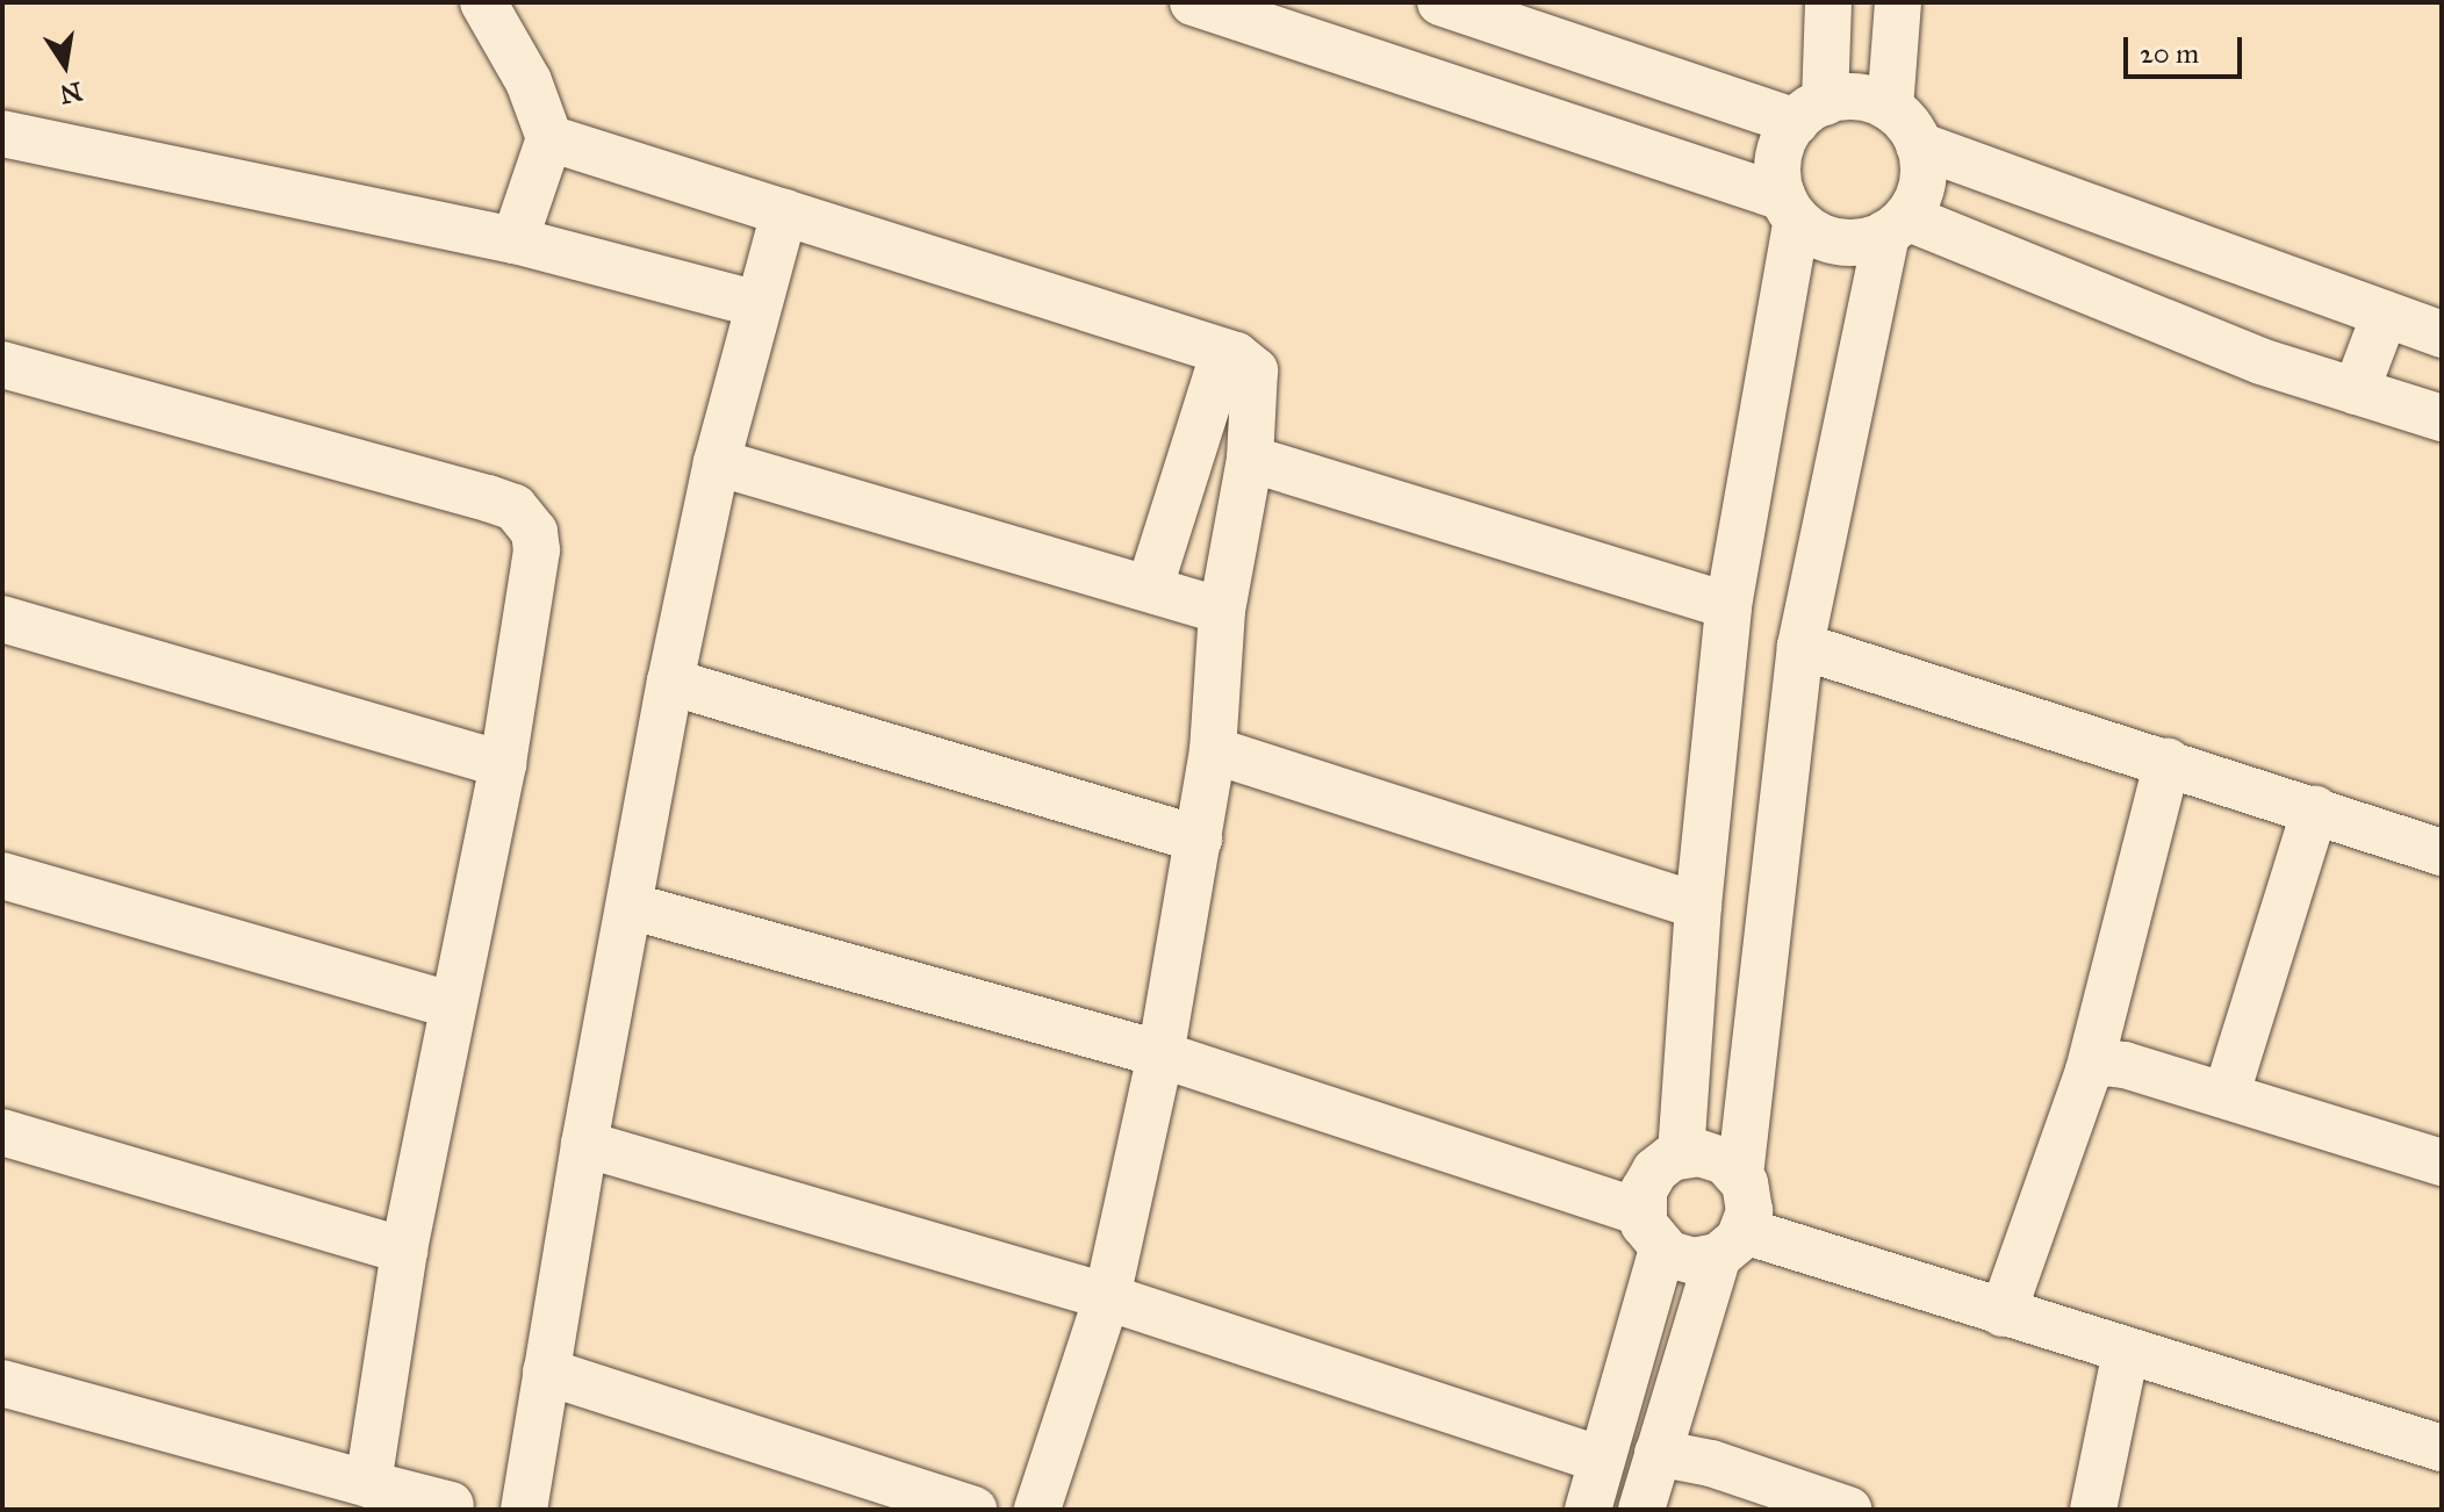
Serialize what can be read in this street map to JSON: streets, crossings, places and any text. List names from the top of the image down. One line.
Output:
{"scale_bar":"20 m","north":"bottom"}
